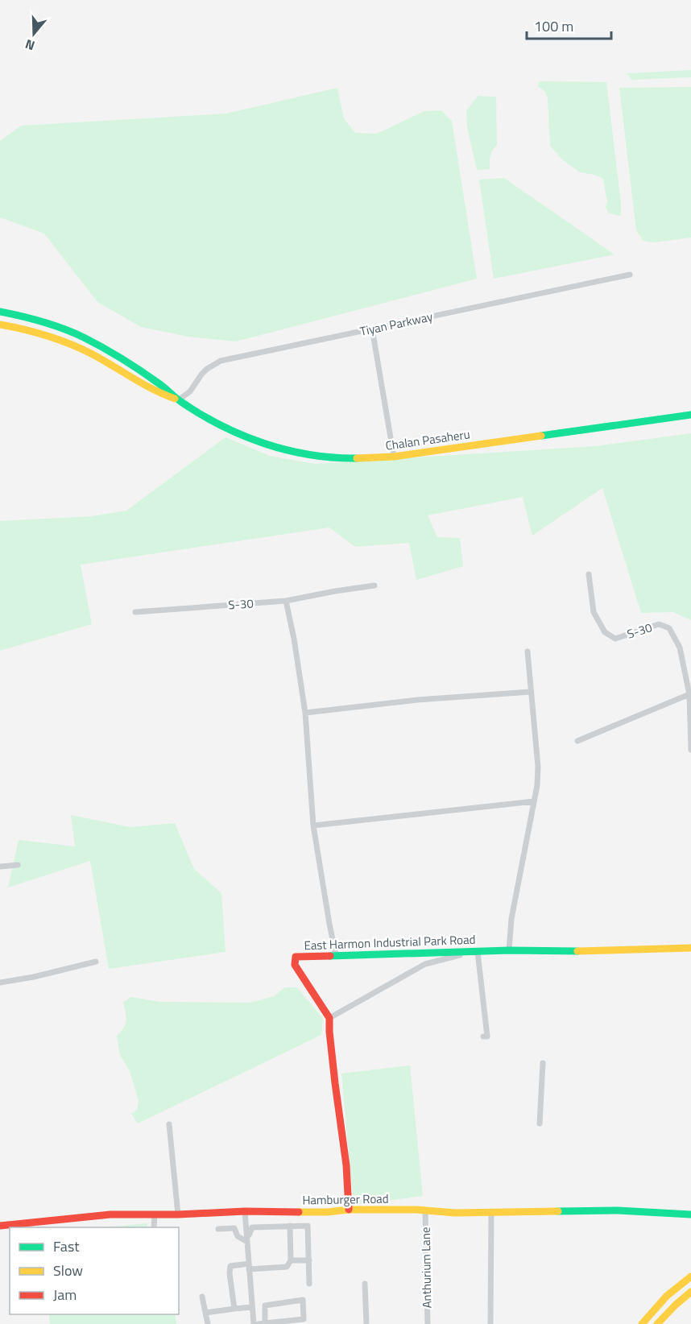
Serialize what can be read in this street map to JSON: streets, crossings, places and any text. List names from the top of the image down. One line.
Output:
{"streets":{"street":["Tiyan Parkway","Chalan Pasaheru","S-30","East Harmon Industrial Park Road","Hamburger Road","Anthurium Lane"]},"crossings":[["Tiyan Parkway","Chalan Pasaheru"],["East Harmon Industrial Park Road","Hamburger Road"],["Hamburger Road","Anthurium Lane"]],"legend":["Fast","Slow","Jam"],"scale_bar":"100 m","north":"bottom"}
